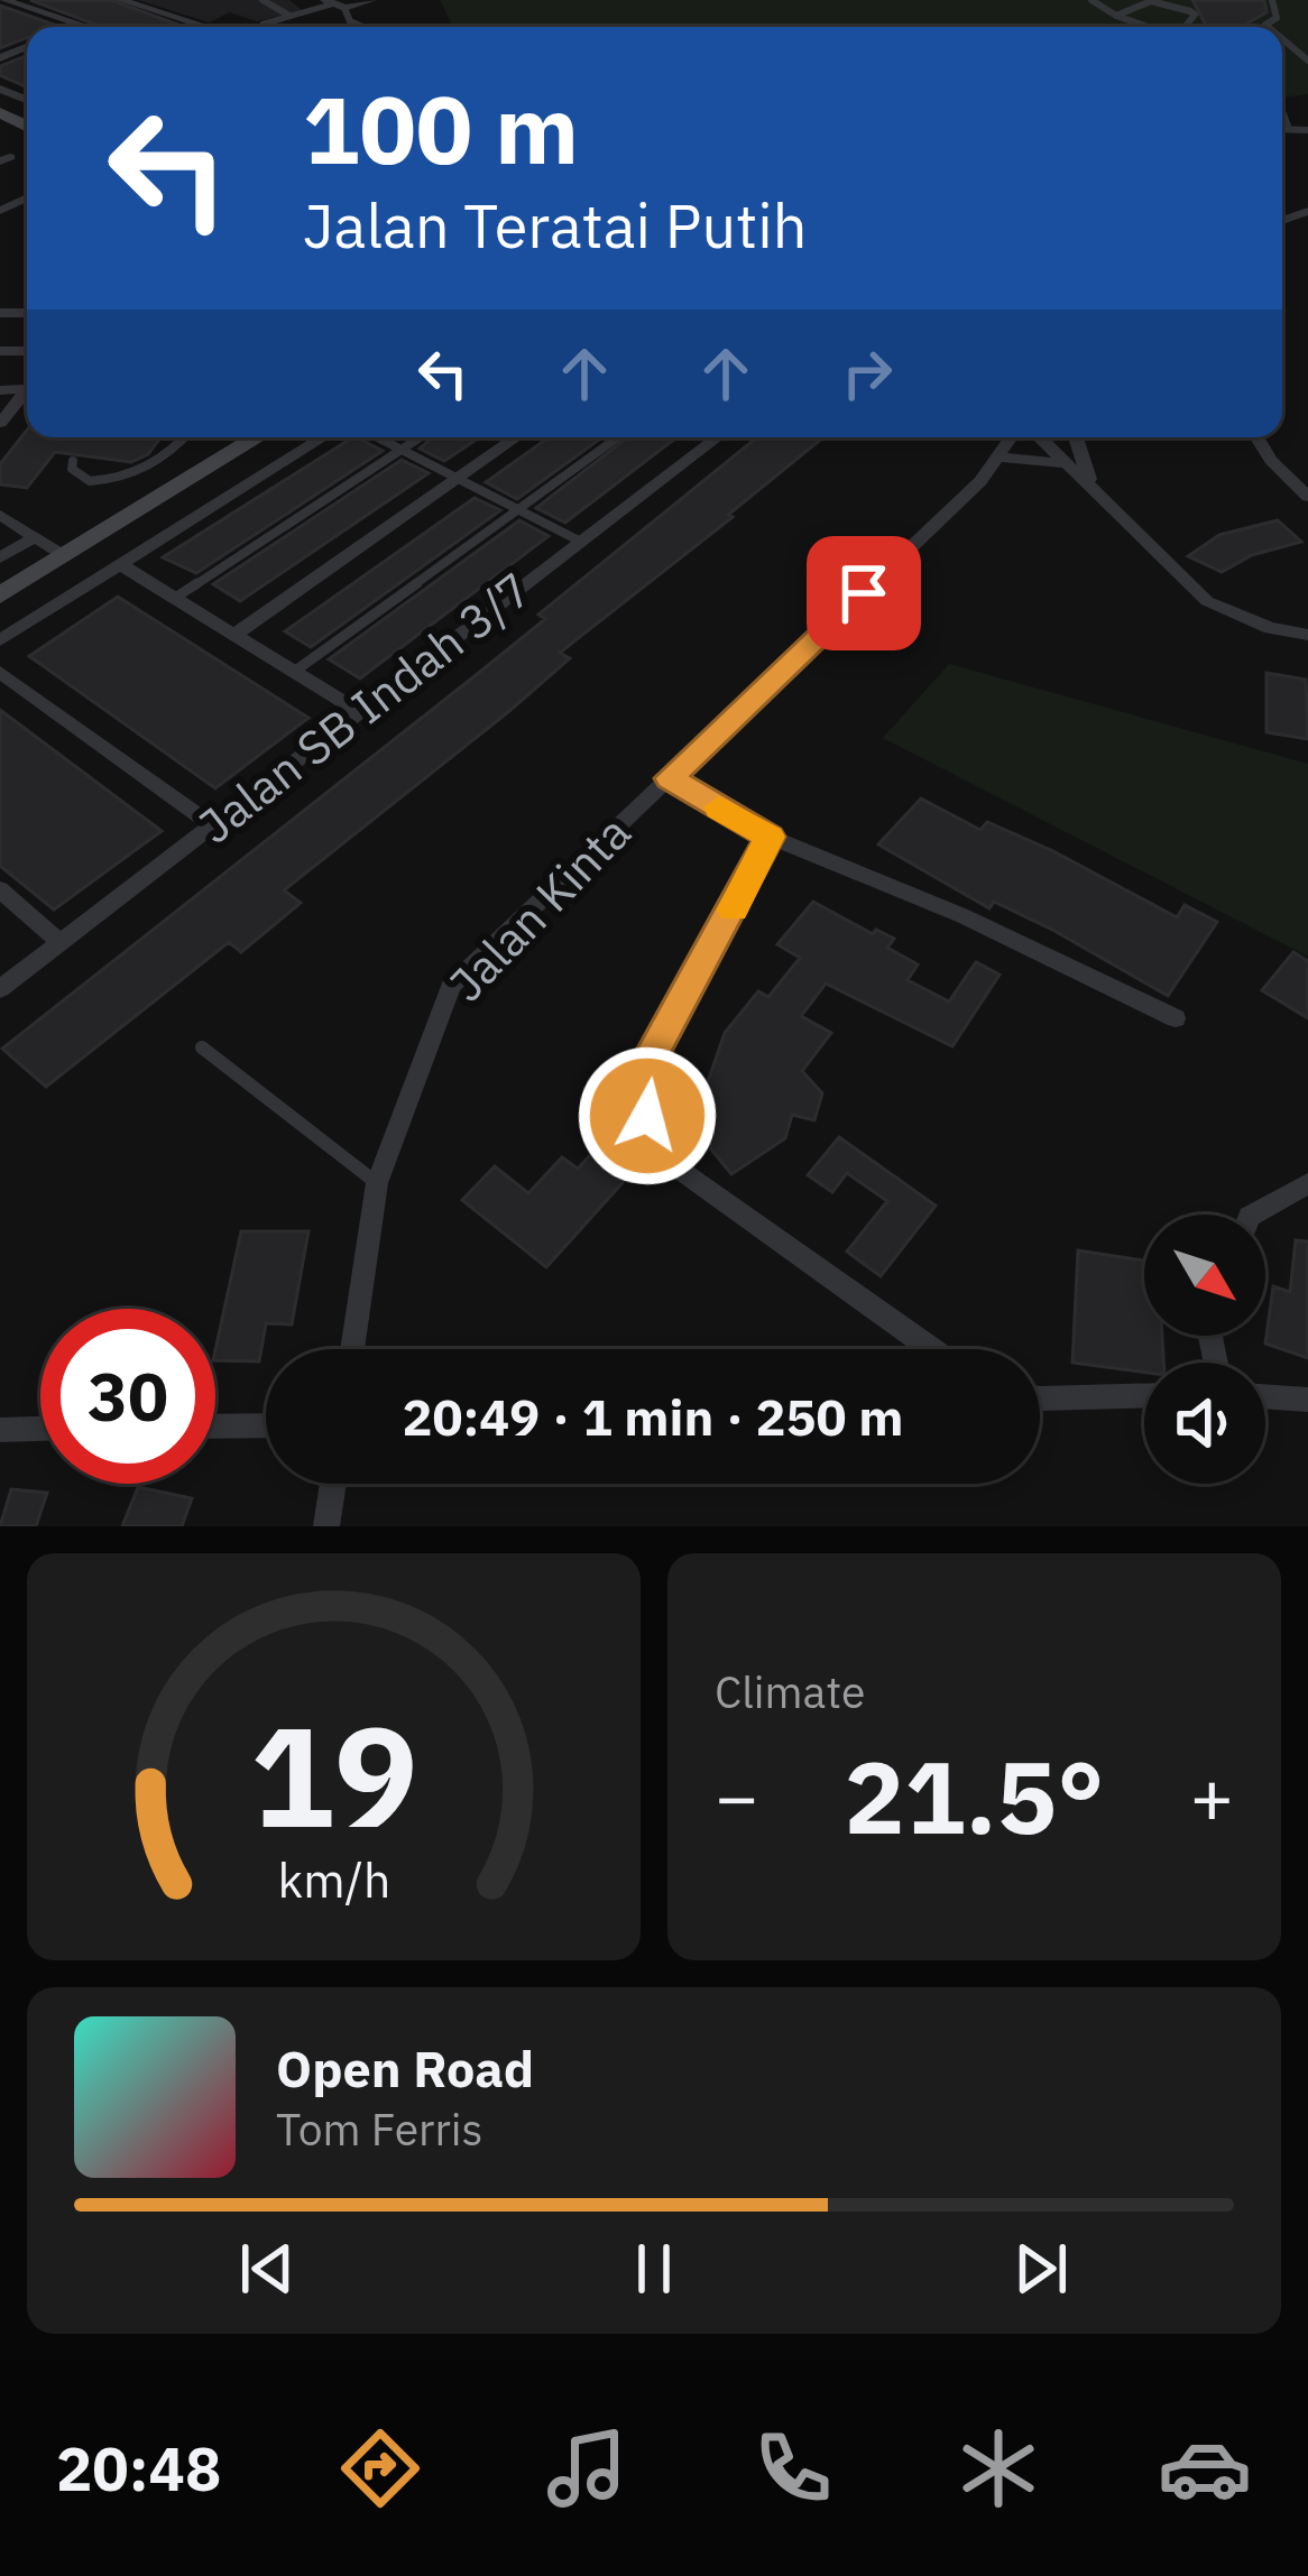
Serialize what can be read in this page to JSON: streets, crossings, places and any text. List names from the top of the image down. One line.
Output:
{"streets":{"street":["Jalan SB Indah 3/7","Jalan Kinta"]},"north":"bottom right","page":{"turn":["100 m","Jalan Teratai Putih"],"limit":"30","trip":"20:49 · 1 min · 250 m","tile":"Climate","heat":["−","21.5°","+"],"song":["Open Road","Tom Ferris"],"tabs":"20:48","gauge":["19","km/h"]}}
